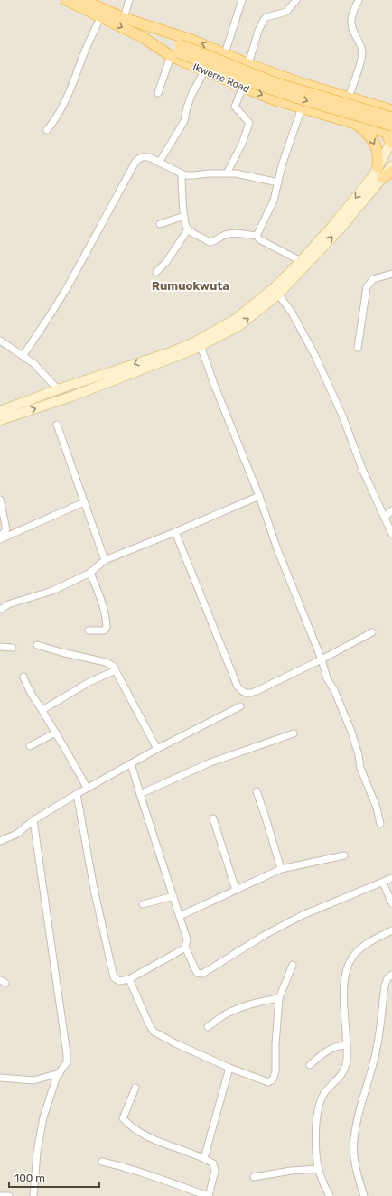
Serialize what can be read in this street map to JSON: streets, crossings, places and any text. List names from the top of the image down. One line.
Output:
{"streets":{"main road":["Ikwerre Road"]},"districts":["Rumuokwuta"],"scale_bar":"100 m"}
